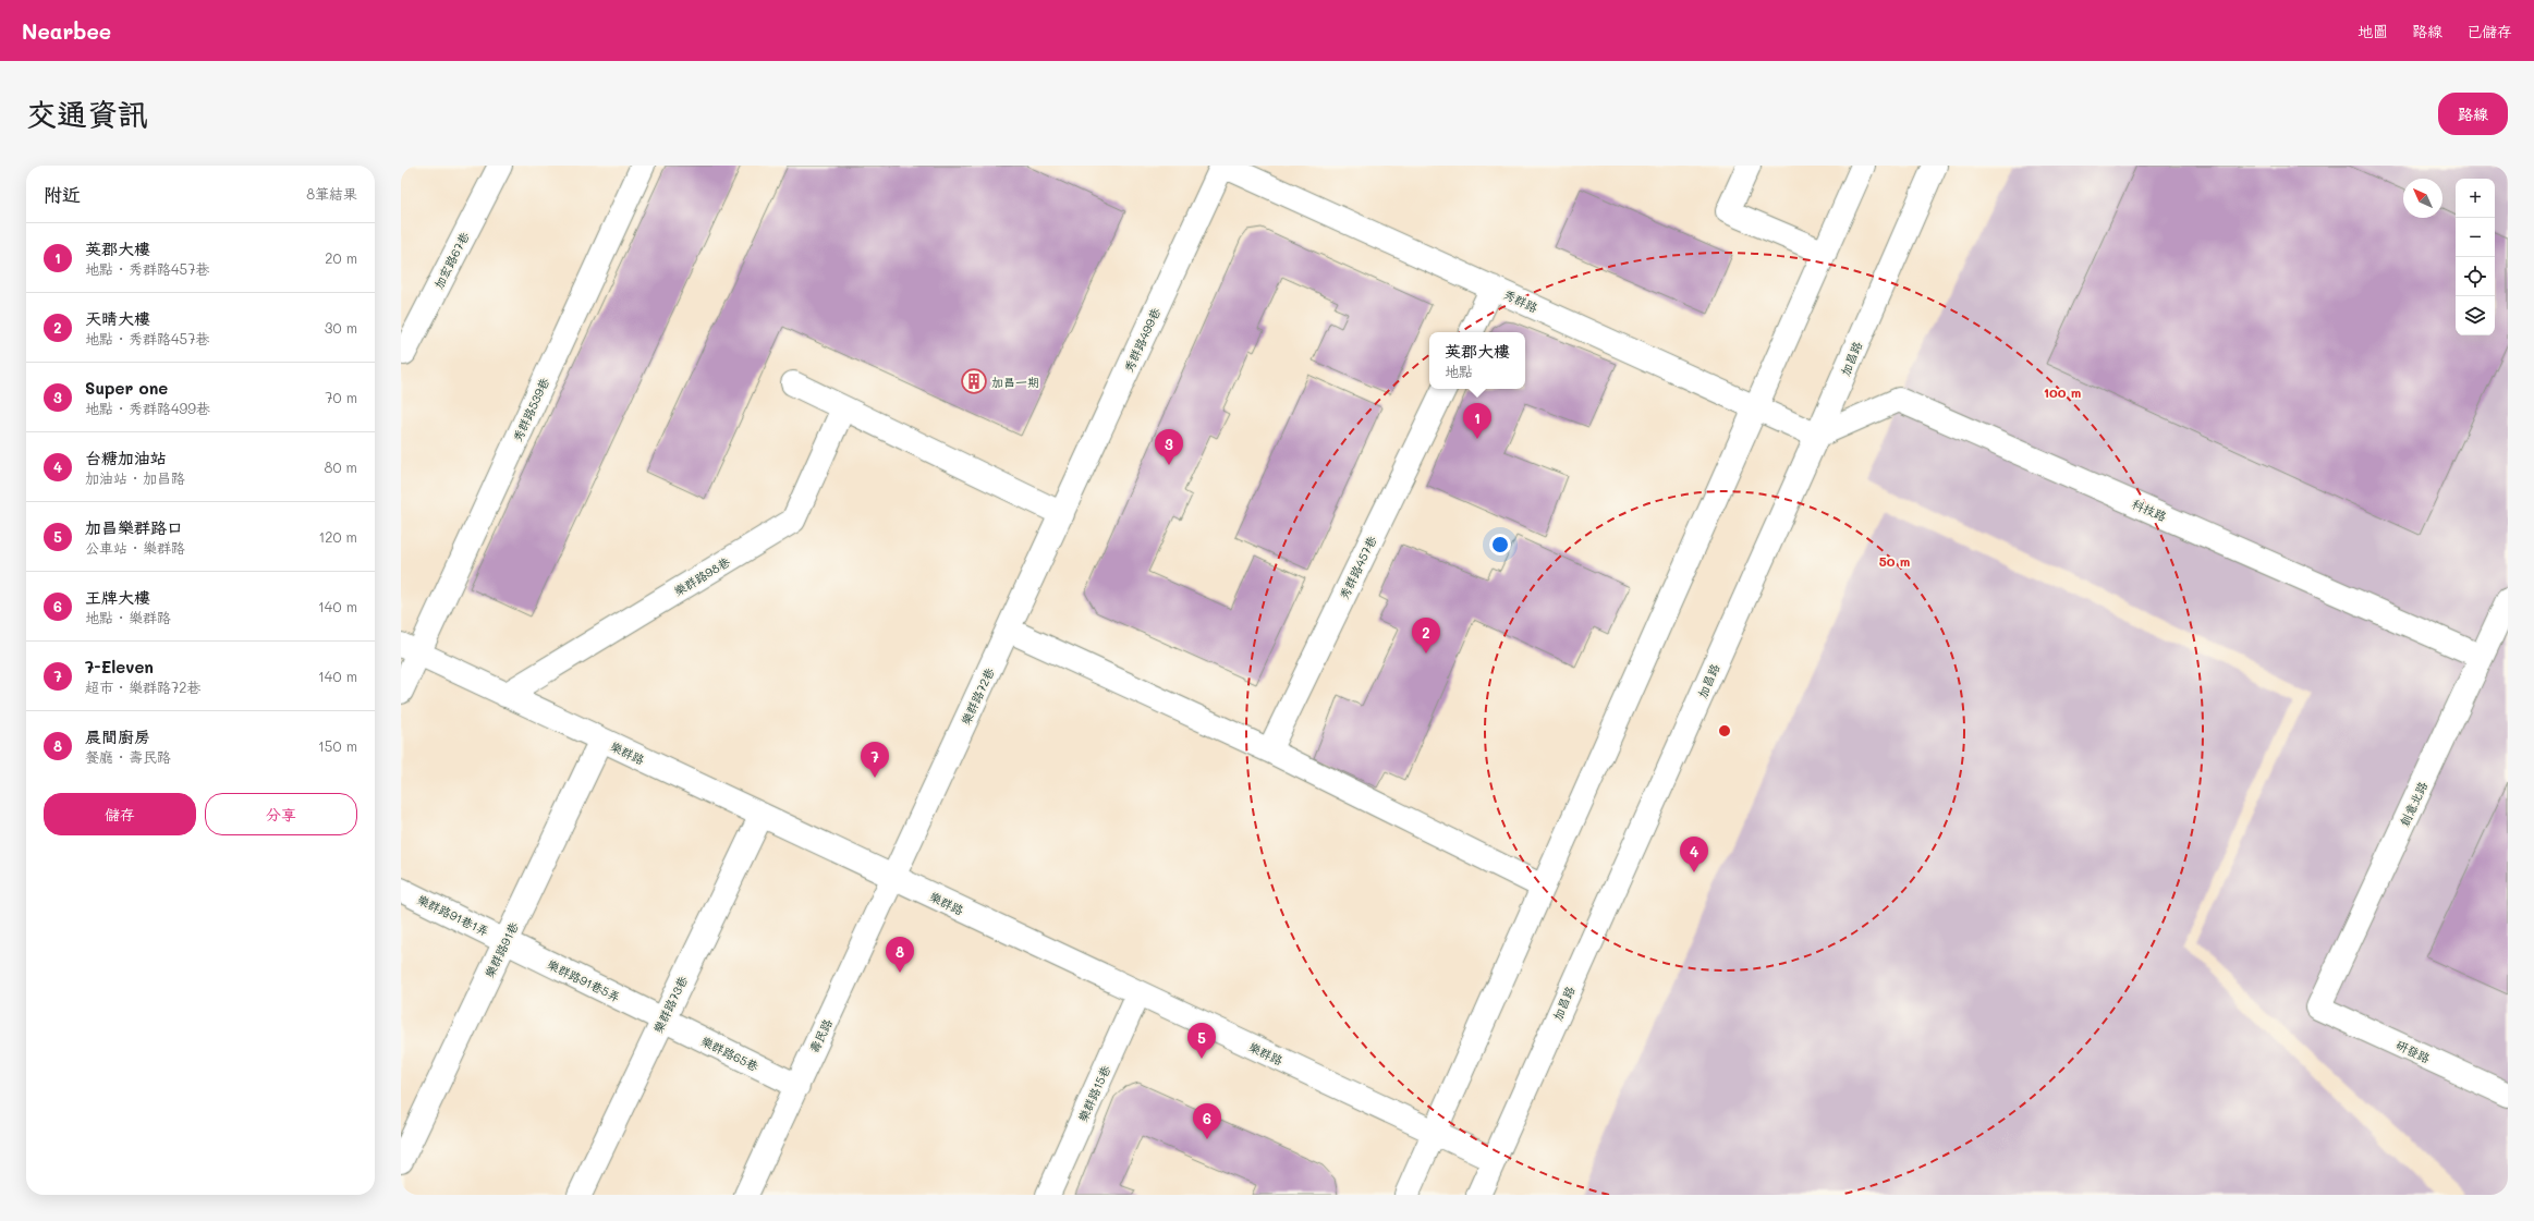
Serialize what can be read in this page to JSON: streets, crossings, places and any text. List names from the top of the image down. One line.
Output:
{"streets":{"street":["加宏路67巷","秀群路","秀群路499巷","加昌路","秀群路539巷","科技路","秀群路457巷","樂群路98巷","樂群路72巷","樂群路","創意北路","樂群路91巷1弄","樂群路91巷","樂群路91巷5弄","樂群路73巷","壽民路","研發路","樂群路65巷","樂群路15巷"]},"crossings":[["秀群路","秀群路499巷"],["秀群路","加昌路"],["秀群路","科技路"],["秀群路499巷","樂群路72巷"],["加昌路","科技路"],["加昌路","樂群路"],["秀群路539巷","樂群路"],["科技路","創意北路"],["樂群路98巷","樂群路"],["樂群路72巷","樂群路"],["樂群路72巷","壽民路"],["樂群路","樂群路91巷"],["樂群路","樂群路73巷"],["樂群路","壽民路"],["樂群路","樂群路15巷"],["創意北路","研發路"],["樂群路91巷1弄","樂群路91巷"],["樂群路91巷1弄","樂群路91巷5弄"],["樂群路91巷","樂群路91巷5弄"],["樂群路91巷5弄","樂群路73巷"],["樂群路91巷5弄","樂群路65巷"],["樂群路73巷","樂群路65巷"],["壽民路","樂群路65巷"]],"places":{"building":["加昌一期"]},"north":"top left","page":{"header":"Nearbee","nav":["地圖","路線","已儲存"],"buttons":["路線",["儲存","分享"]],"title":"交通資訊","heading":["附近","8筆結果"],"map_buttons":["+","−"],"list":[{"mark":"1","name":"英郡大樓","note":"地點 · 秀群路457巷","value":"20 m"},{"mark":"2","name":"天晴大樓","note":"地點 · 秀群路457巷","value":"30 m"},{"mark":"3","name":"Super one","note":"地點 · 秀群路499巷","value":"70 m"},{"mark":"4","name":"台糖加油站","note":"加油站 · 加昌路","value":"80 m"},{"mark":"5","name":"加昌樂群路口","note":"公車站 · 樂群路","value":"120 m"},{"mark":"6","name":"王牌大樓","note":"地點 · 樂群路","value":"140 m"},{"mark":"7","name":"7-Eleven","note":"超市 · 樂群路72巷","value":"140 m"},{"mark":"8","name":"晨間廚房","note":"餐廳 · 壽民路","value":"150 m"}],"popup":["英郡大樓","地點"],"pins":["1","3","2","7","4","8","5","6"]},"rings":["100 m","50 m"]}
